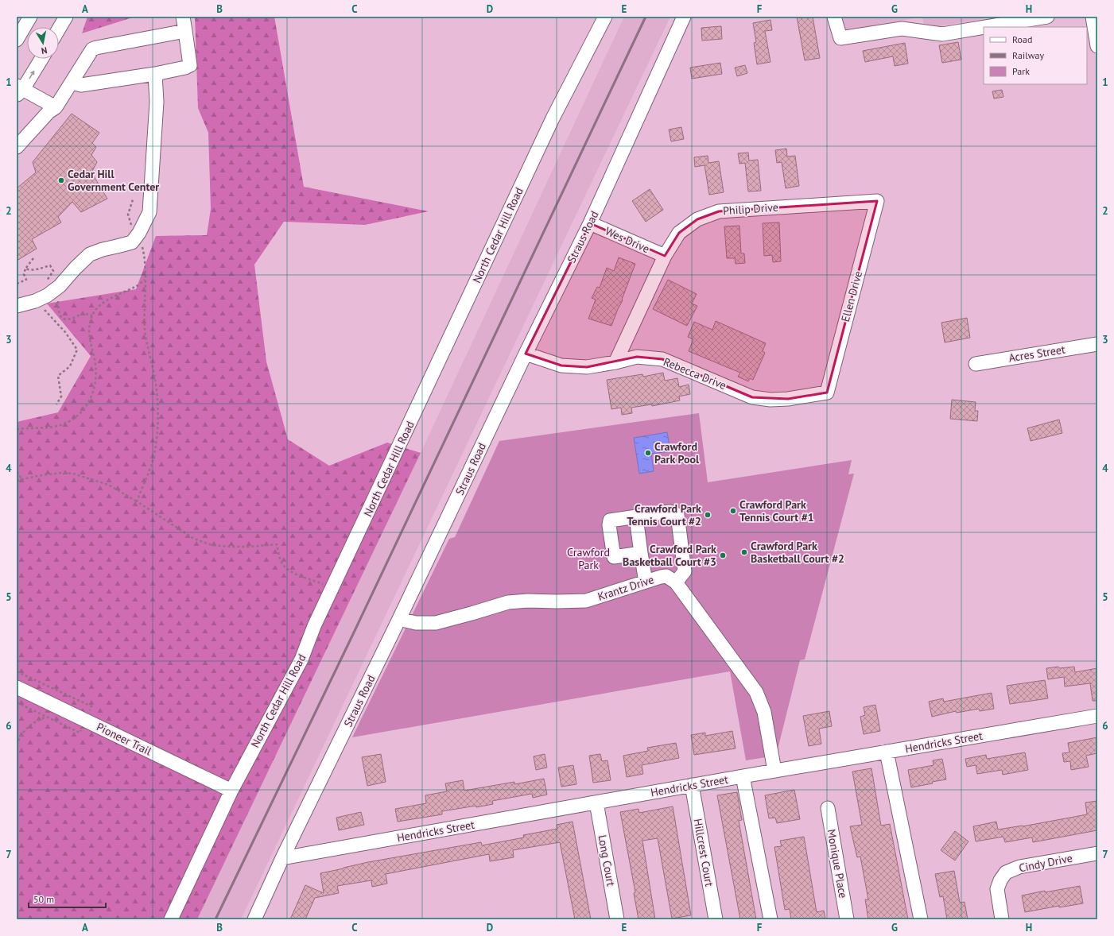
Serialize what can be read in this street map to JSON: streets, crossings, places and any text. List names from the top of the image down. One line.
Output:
{"streets":{"street":["Philip Drive","North Cedar Hill Road","Straus Road","Wes Drive","Ellen Drive","Acres Street","Rebecca Drive","Krantz Drive","Pioneer Trail","Hendricks Street","Hillcrest Court","Long Court","Cindy Drive","Monique Place"]},"crossings":[["Philip Drive","Wes Drive"],["Philip Drive","Ellen Drive"],["Philip Drive","Rebecca Drive"],["North Cedar Hill Road","Pioneer Trail"],["Straus Road","Wes Drive"],["Straus Road","Rebecca Drive"],["Straus Road","Krantz Drive"],["Straus Road","Hendricks Street"],["Ellen Drive","Rebecca Drive"],["Hendricks Street","Hillcrest Court"],["Hendricks Street","Long Court"]],"parks":["Crawford Park"],"places":["Cedar Hill Government Center","Crawford Park Pool","Crawford Park Tennis Court #1","Crawford Park Tennis Court #2","Crawford Park Basketball Court #2","Crawford Park Basketball Court #3"],"legend":["Road","Railway","Park"],"scale_bar":"50 m","north":"bottom","grid":{"columns":["A","B","C","D","E","F","G","H"],"rows":["1","2","3","4","5","6","7"]}}
